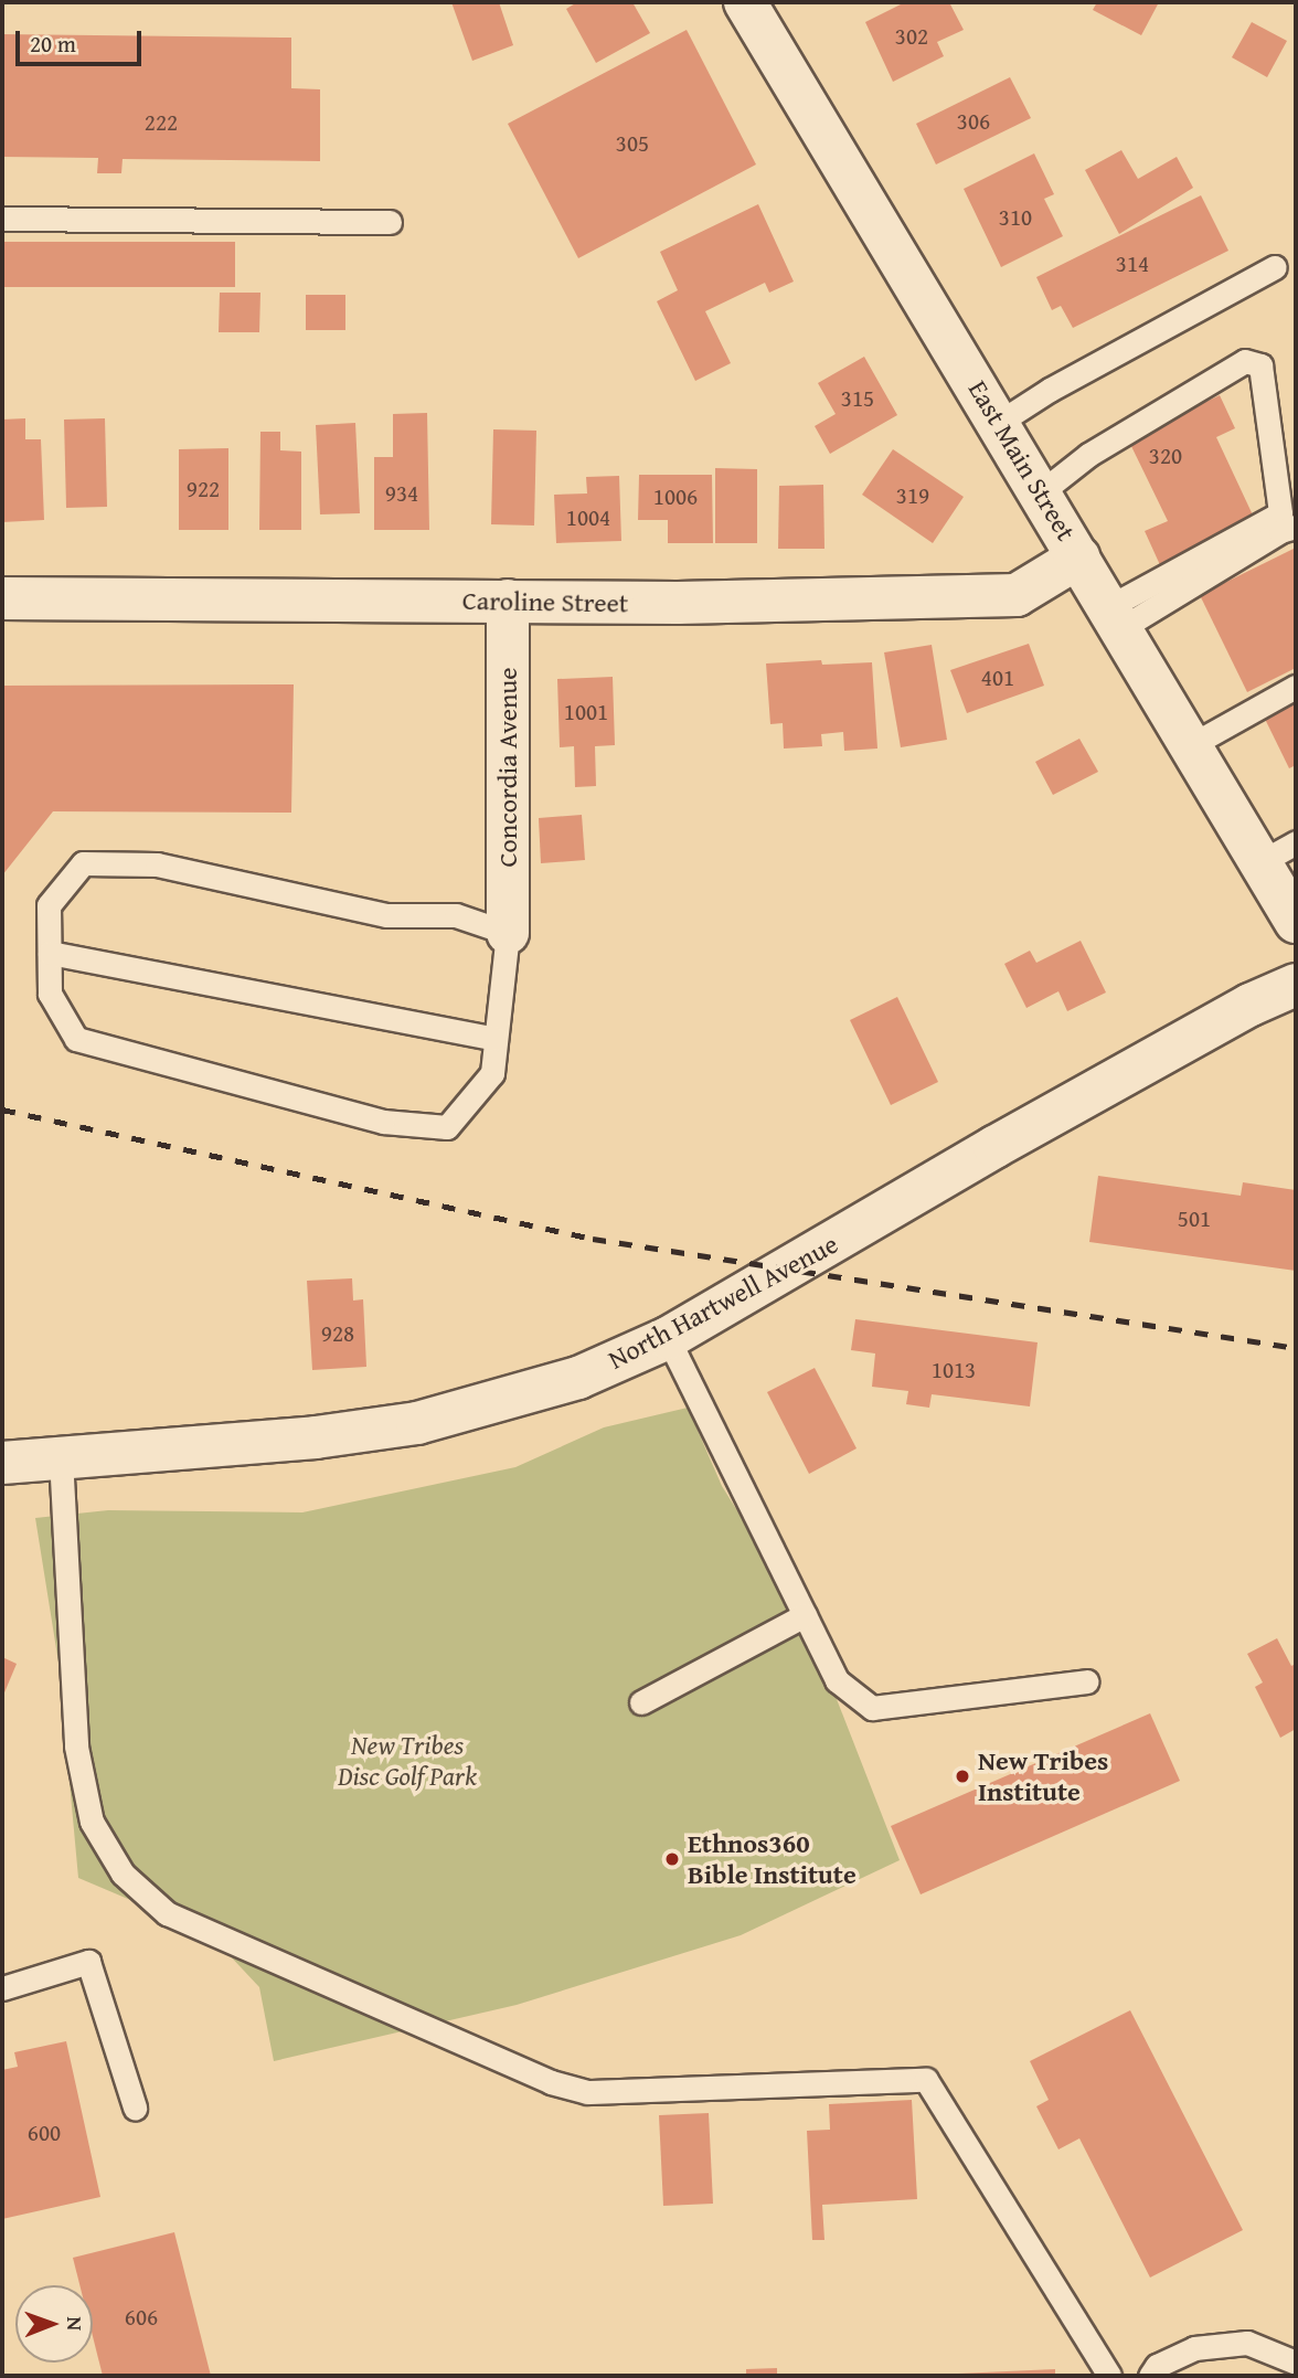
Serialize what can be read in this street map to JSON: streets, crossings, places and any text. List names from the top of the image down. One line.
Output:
{"streets":{"street":["East Main Street","Caroline Street","Concordia Avenue","North Hartwell Avenue"]},"crossings":[["East Main Street","Caroline Street"],["Caroline Street","Concordia Avenue"]],"parks":["New Tribes Disc Golf Park"],"places":["New Tribes Institute","Ethnos360 Bible Institute"],"house_numbers":["302","306","222","305","310","314","315","320","922","934","319","1006","1004","401","1001","501","928","1013","600","606"],"scale_bar":"20 m","north":"right"}
